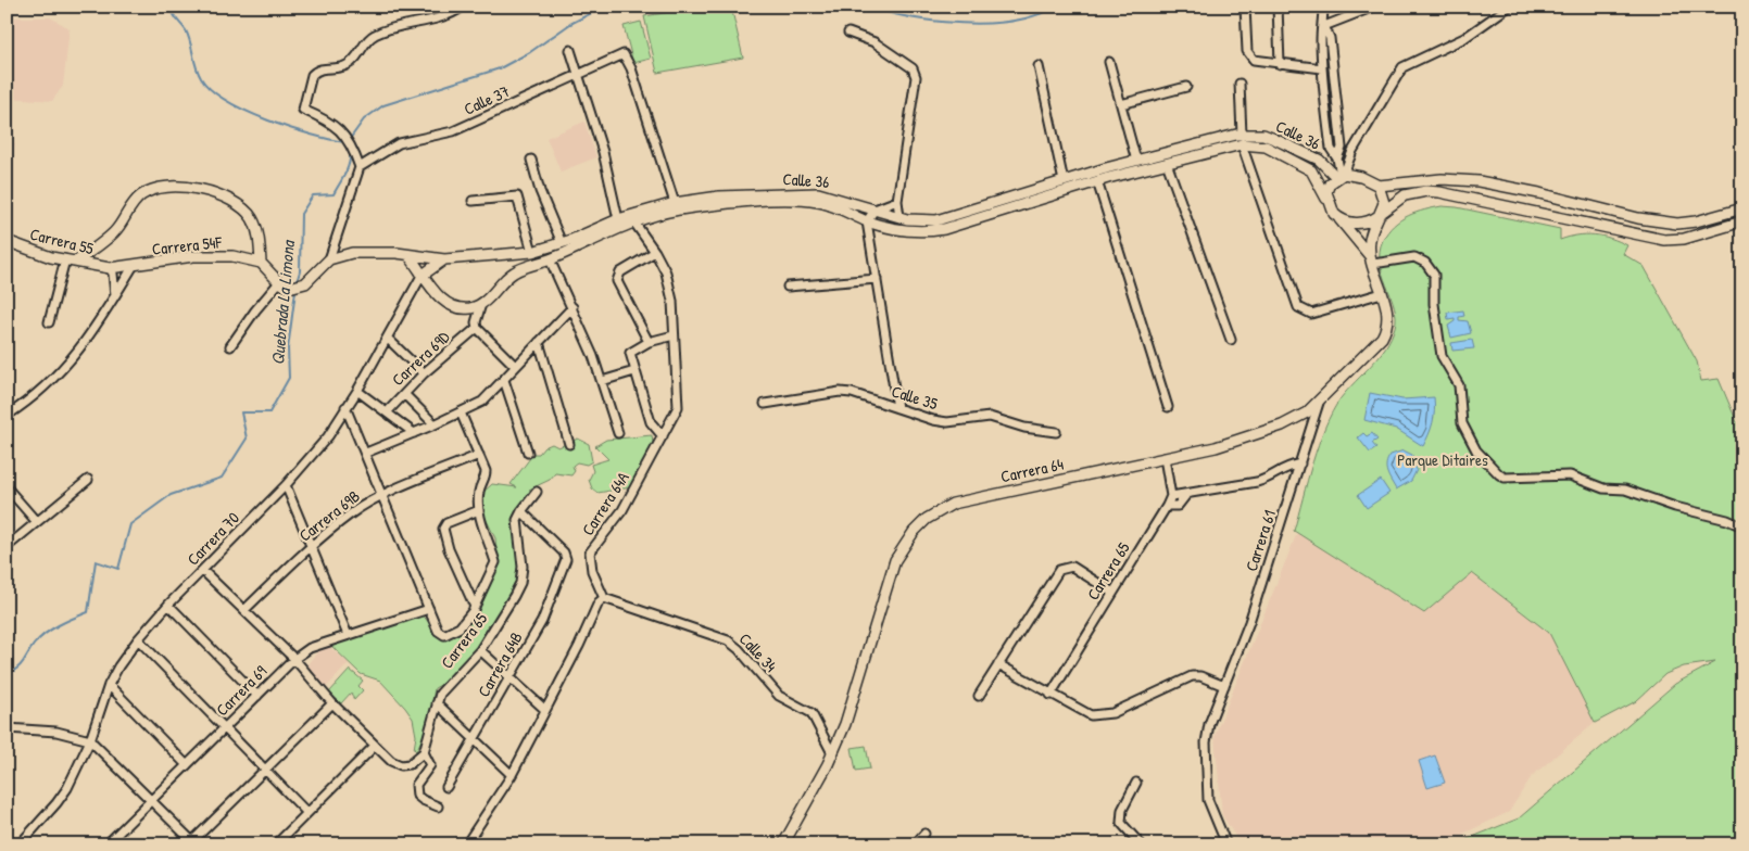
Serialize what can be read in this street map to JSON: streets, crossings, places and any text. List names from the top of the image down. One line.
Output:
{"streets":{"main road":["Calle 36","Carrera 55","Carrera 54F","Carrera 64"],"street":["Calle 37","Carrera 69D","Calle 35","Carrera 64A","Carrera 69B","Carrera 70","Carrera 61","Carrera 65","Calle 34","Carrera 64B","Carrera 69"]},"crossings":[["Calle 37","Calle 36"],["Calle 36","Carrera 64"],["Calle 36","Carrera 64A"],["Carrera 55","Carrera 54F"],["Carrera 64","Carrera 61"],["Carrera 64","Calle 34"],["Carrera 64A","Calle 34"],["Carrera 65","Carrera 64B"]],"water":["Quebrada La Limona"],"parks":["Parque Ditaires"]}
